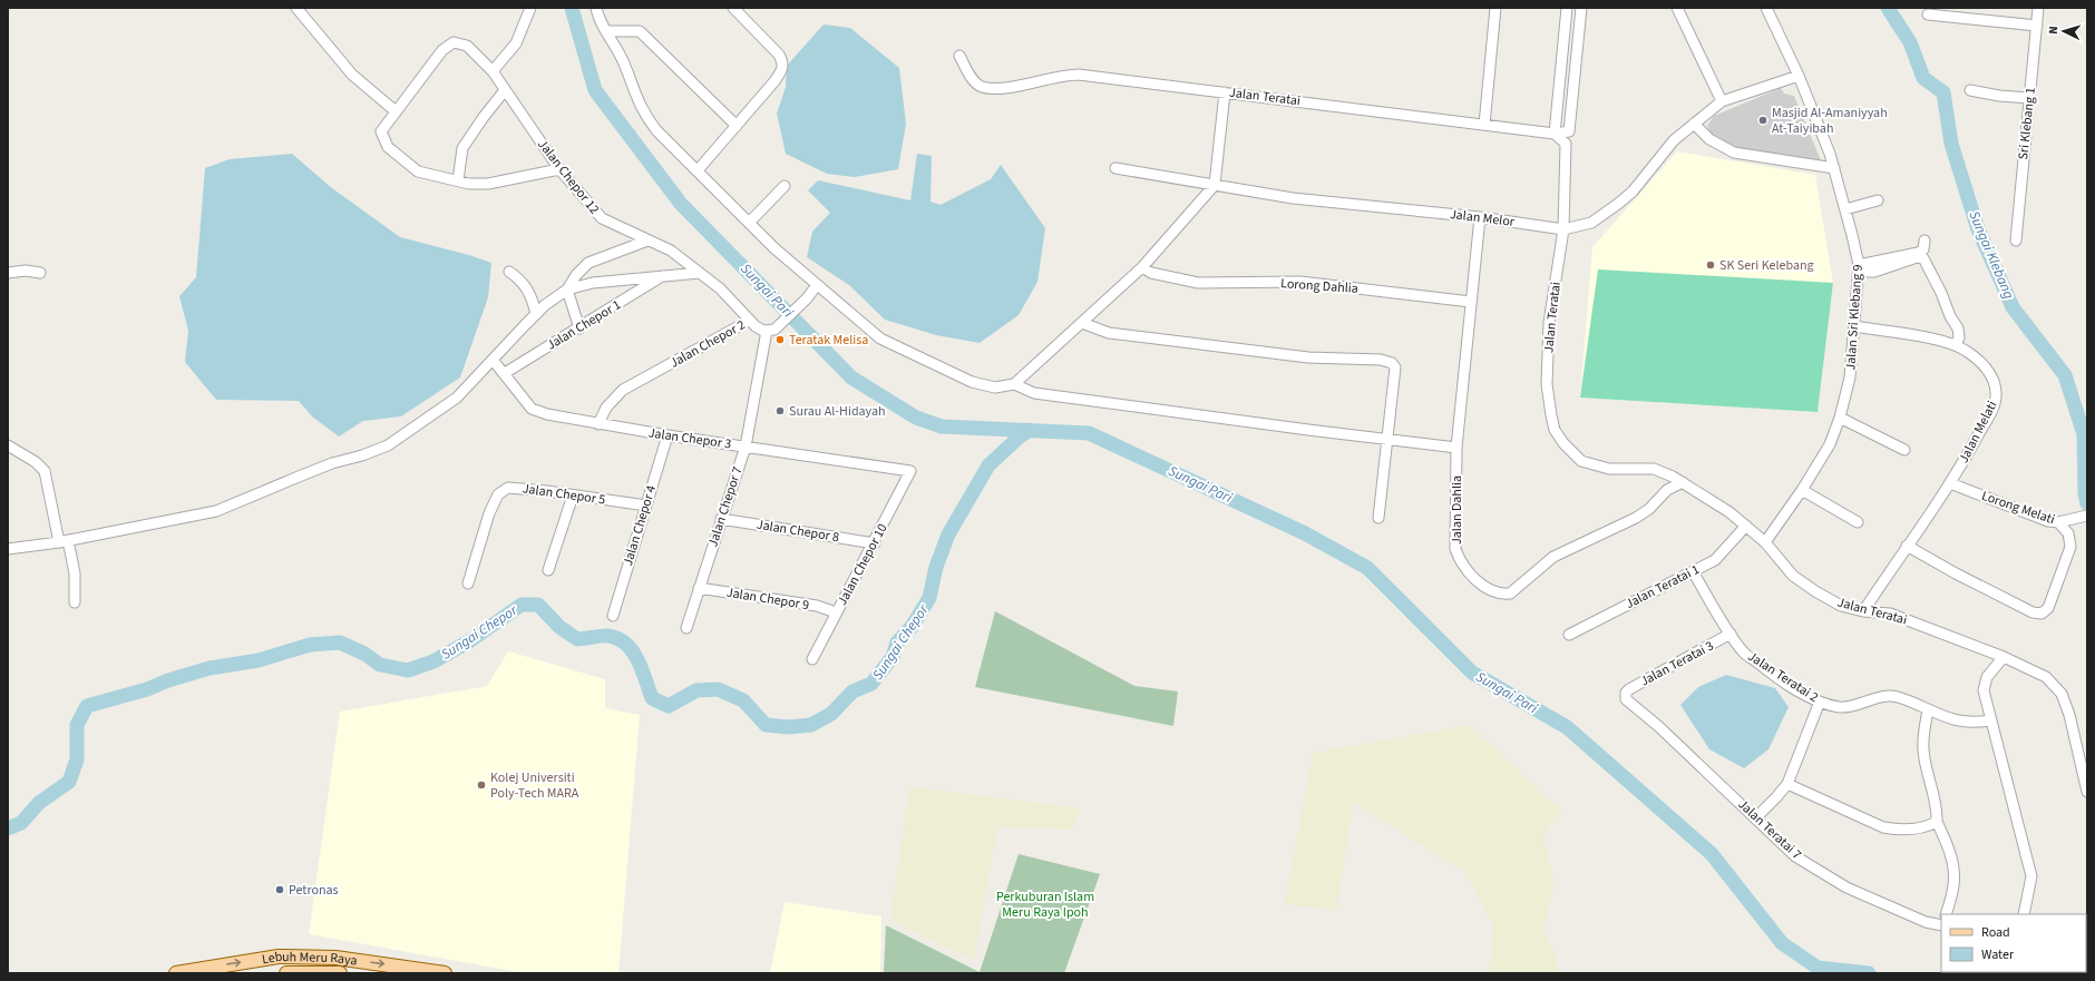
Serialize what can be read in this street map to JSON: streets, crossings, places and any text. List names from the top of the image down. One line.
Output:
{"streets":{"main road":["Lebuh Meru Raya"],"street":["Jalan Teratai","Sri Klebang 1","Jalan Chepor 12","Jalan Melor","Lorong Dahlia","Jalan Sri Klebang 9","Jalan Chepor 1","Jalan Chepor 2","Jalan Melati","Jalan Chepor 3","Jalan Chepor 5","Jalan Chepor 7","Lorong Melati","Jalan Dahlia","Jalan Chepor 4","Jalan Chepor 8","Jalan Chepor 10","Jalan Teratai 1","Jalan Chepor 9","Jalan Teratai 3","Jalan Teratai 2","Jalan Teratai 7"]},"crossings":[["Jalan Teratai","Jalan Melor"],["Jalan Teratai","Jalan Sri Klebang 9"],["Jalan Teratai","Jalan Melati"],["Jalan Teratai","Jalan Dahlia"],["Jalan Teratai","Jalan Teratai 1"],["Jalan Chepor 12","Jalan Chepor 1"],["Jalan Chepor 12","Jalan Chepor 2"],["Jalan Melor","Jalan Sri Klebang 9"],["Jalan Melor","Jalan Dahlia"],["Lorong Dahlia","Jalan Dahlia"],["Jalan Sri Klebang 9","Jalan Melati"],["Jalan Chepor 1","Jalan Chepor 3"],["Jalan Chepor 2","Jalan Chepor 3"],["Jalan Chepor 2","Jalan Chepor 7"],["Jalan Melati","Lorong Melati"],["Jalan Chepor 3","Jalan Chepor 7"],["Jalan Chepor 3","Jalan Chepor 4"],["Jalan Chepor 3","Jalan Chepor 10"],["Jalan Chepor 5","Jalan Chepor 4"],["Jalan Chepor 7","Jalan Chepor 8"],["Jalan Chepor 7","Jalan Chepor 9"],["Jalan Chepor 8","Jalan Chepor 10"],["Jalan Chepor 10","Jalan Chepor 9"],["Jalan Teratai 1","Jalan Teratai 2"],["Jalan Teratai 3","Jalan Teratai 2"],["Jalan Teratai 3","Jalan Teratai 7"]],"one_way":["Lebuh Meru Raya"],"water":["Sungai Klebang","Sungai Pari","Sungai Chepor"],"parks":["Perkuburan Islam Meru Raya Ipoh"],"places":["Masjid Al-Amaniyyah At-Taiyibah","SK Seri Kelebang","Teratak Melisa","Surau Al-Hidayah","Kolej Universiti Poly-Tech MARA","Petronas"],"legend":["Road","Water"],"north":"left"}
